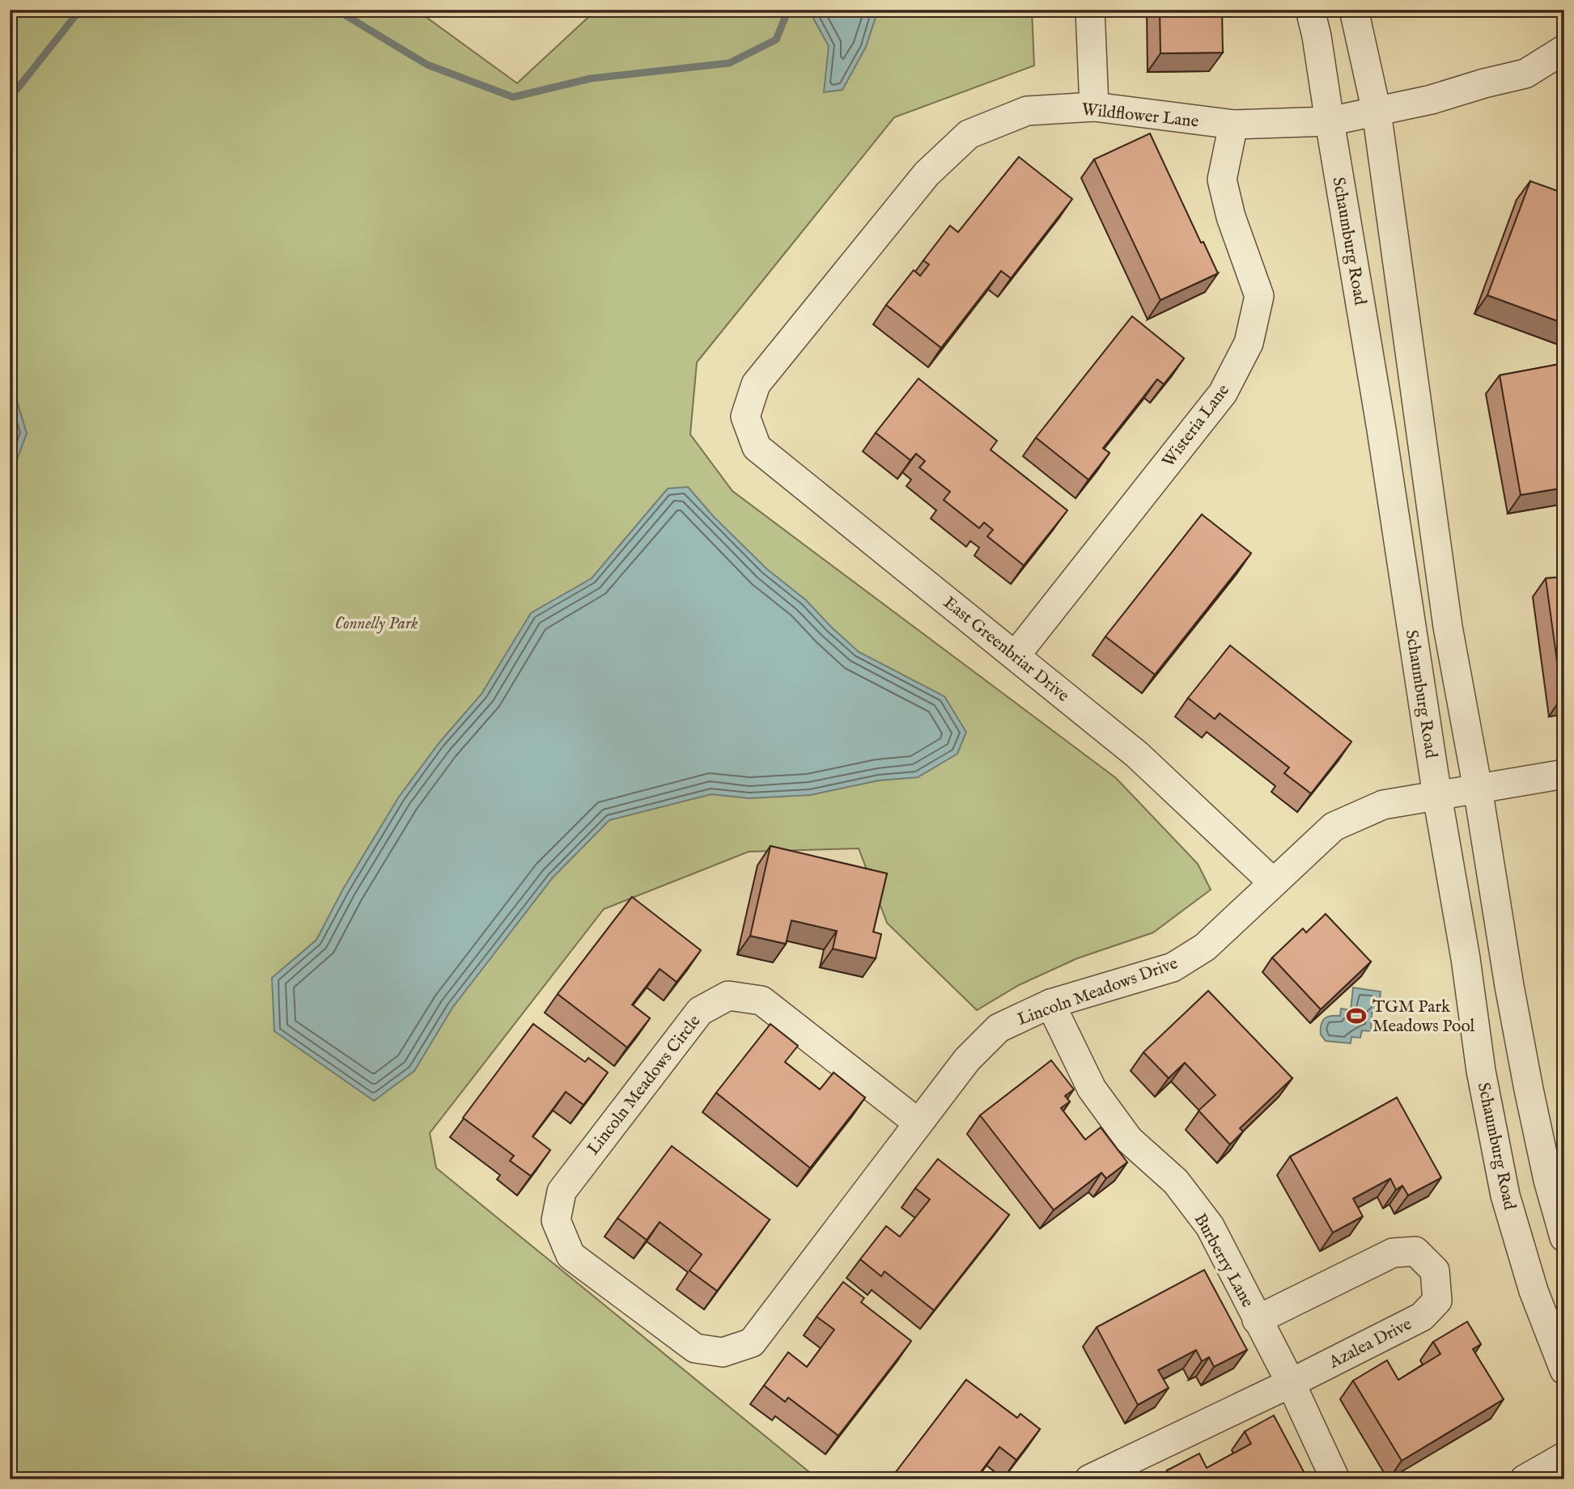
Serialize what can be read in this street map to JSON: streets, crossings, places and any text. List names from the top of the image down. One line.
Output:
{"streets":{"street":["Wildflower Lane","Schaumburg Road","Wisteria Lane","East Greenbriar Drive","Lincoln Meadows Drive","Lincoln Meadows Circle","Burberry Lane","Azalea Drive"]},"crossings":[["Wildflower Lane","Schaumburg Road"],["Wildflower Lane","Wisteria Lane"],["Wildflower Lane","East Greenbriar Drive"],["Schaumburg Road","Lincoln Meadows Drive"],["Wisteria Lane","East Greenbriar Drive"],["East Greenbriar Drive","Lincoln Meadows Drive"],["Lincoln Meadows Drive","Lincoln Meadows Circle"],["Lincoln Meadows Drive","Burberry Lane"],["Burberry Lane","Azalea Drive"]],"parks":["Connelly Park"],"places":{"sports":["TGM Park Meadows Pool"]}}
